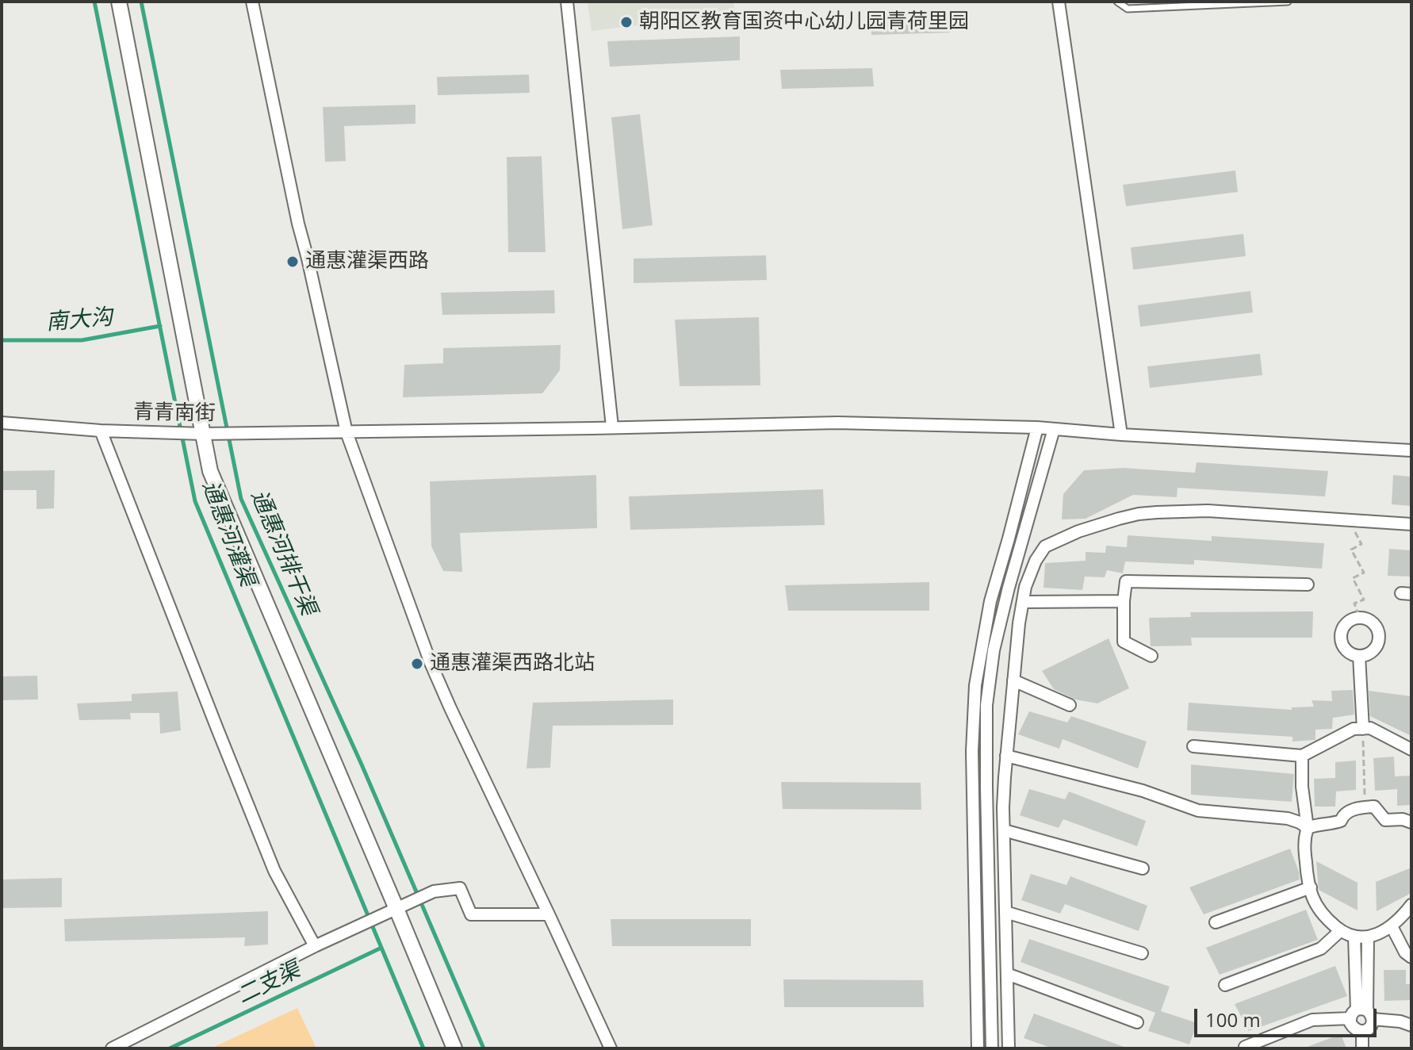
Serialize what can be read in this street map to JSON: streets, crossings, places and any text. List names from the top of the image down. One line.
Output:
{"streets":{"street":["青青南街"]},"water":["南大沟","通惠河灌渠","通惠河排干渠","二支渠"],"places":["朝阳区教育国资中心幼儿园青荷里园","通惠灌渠西路","通惠灌渠西路北站"],"scale_bar":"100 m"}
